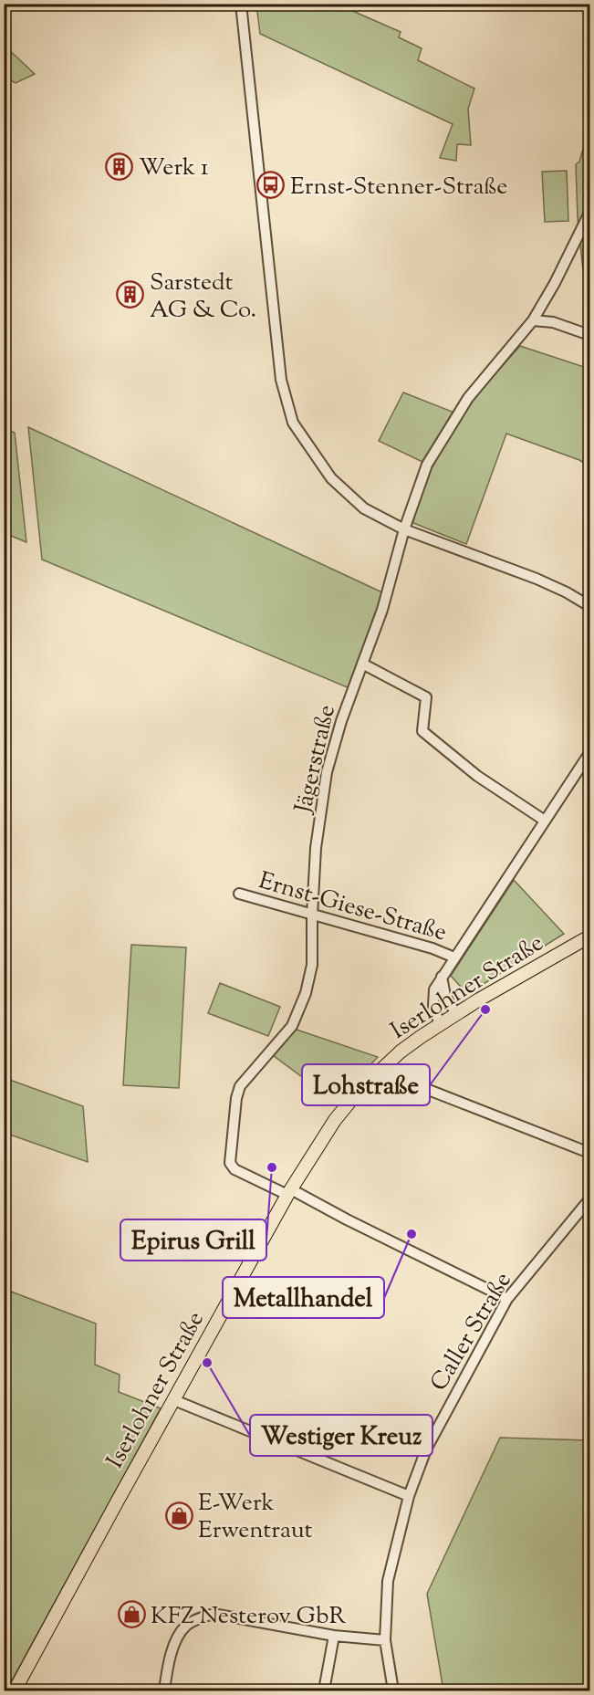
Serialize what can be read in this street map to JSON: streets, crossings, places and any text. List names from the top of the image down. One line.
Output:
{"streets":{"main road":["Iserlohner Straße"],"street":["Jägerstraße","Ernst-Giese-Straße","Caller Straße"]},"crossings":[["Jägerstraße","Ernst-Giese-Straße"],["Jägerstraße","Iserlohner Straße"]],"places":{"building":["Werk 1","Sarstedt AG & Co."],"bus stop":["Ernst-Stenner-Straße"],"other":["Lohstraße","Epirus Grill","Metallhandel","Westiger Kreuz"],"shop":["E-Werk Erwentraut","KFZ Nesterov GbR"]}}
